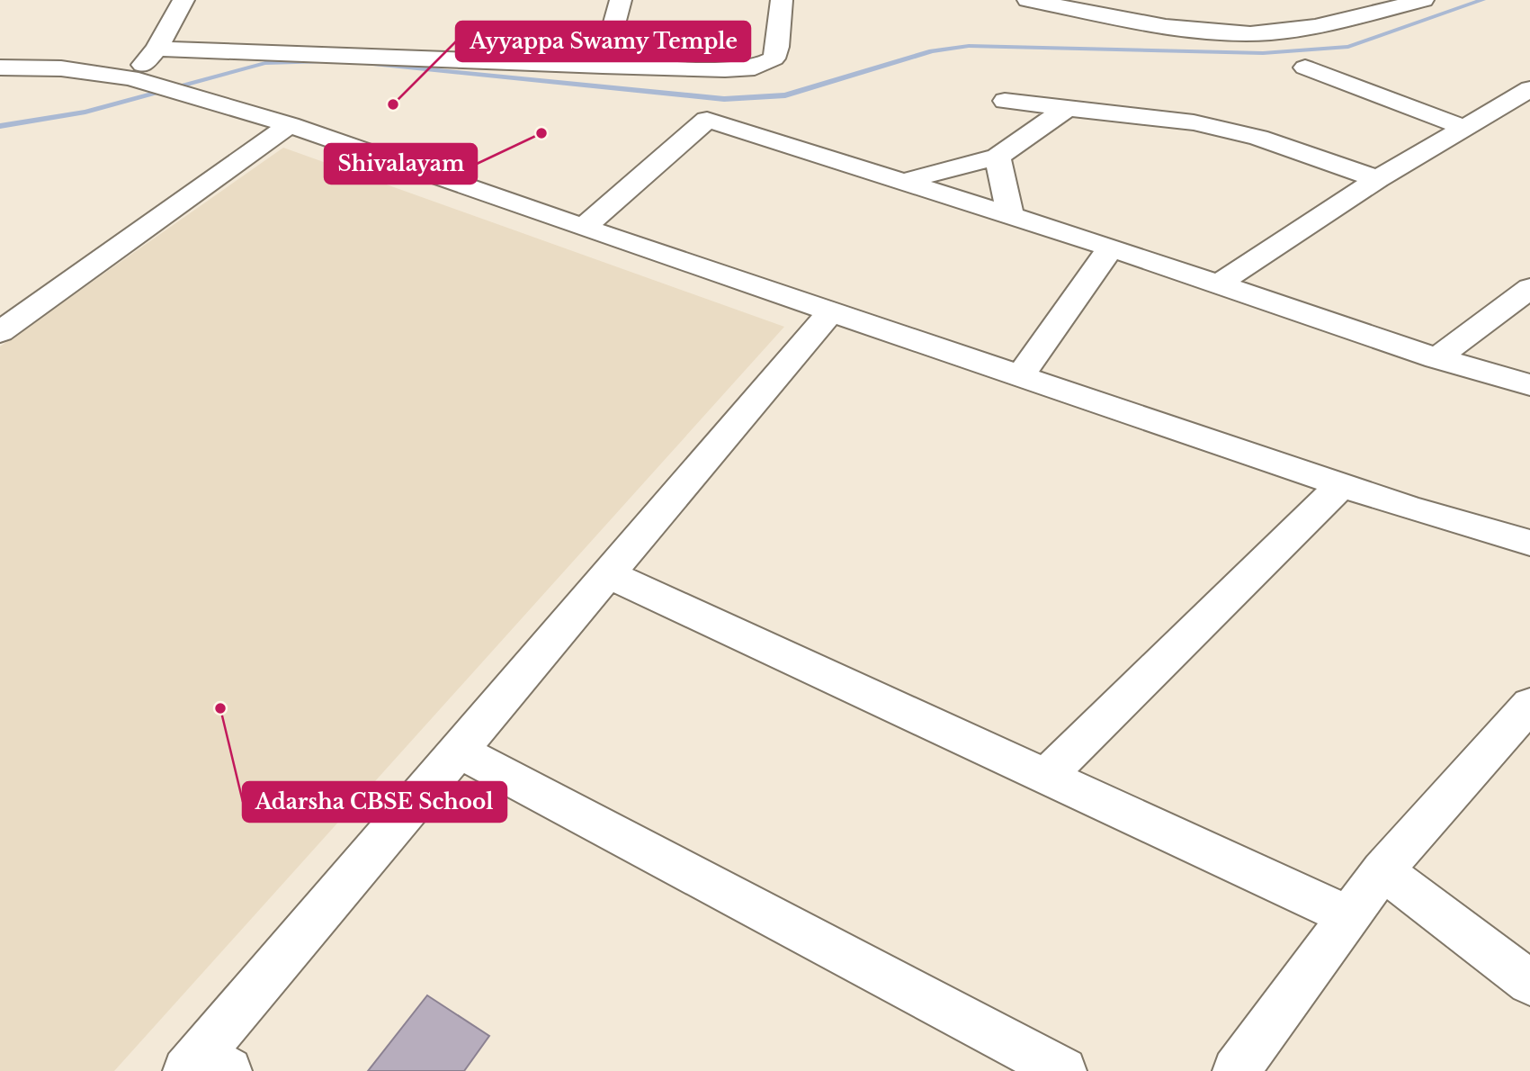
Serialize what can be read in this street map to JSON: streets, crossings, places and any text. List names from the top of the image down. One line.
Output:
{"places":["Ayyappa Swamy Temple","Shivalayam","Adarsha CBSE School"]}
